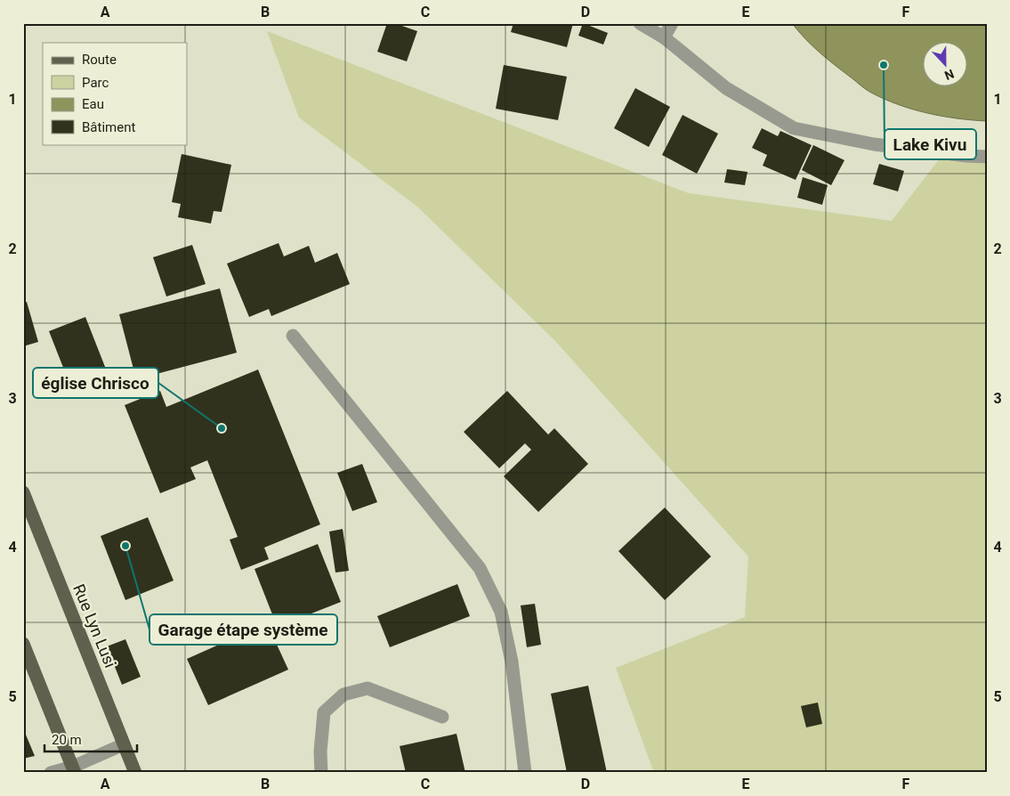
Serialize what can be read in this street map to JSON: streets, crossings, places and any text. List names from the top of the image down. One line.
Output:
{"streets":{"main road":["Rue Lyn Lusi"]},"places":["Lake Kivu","église Chrisco","Garage étape système"],"legend":["Route","Parc","Eau","Bâtiment"],"scale_bar":"20 m","north":"bottom","grid":{"columns":["A","B","C","D","E","F"],"rows":["1","2","3","4","5"]}}
